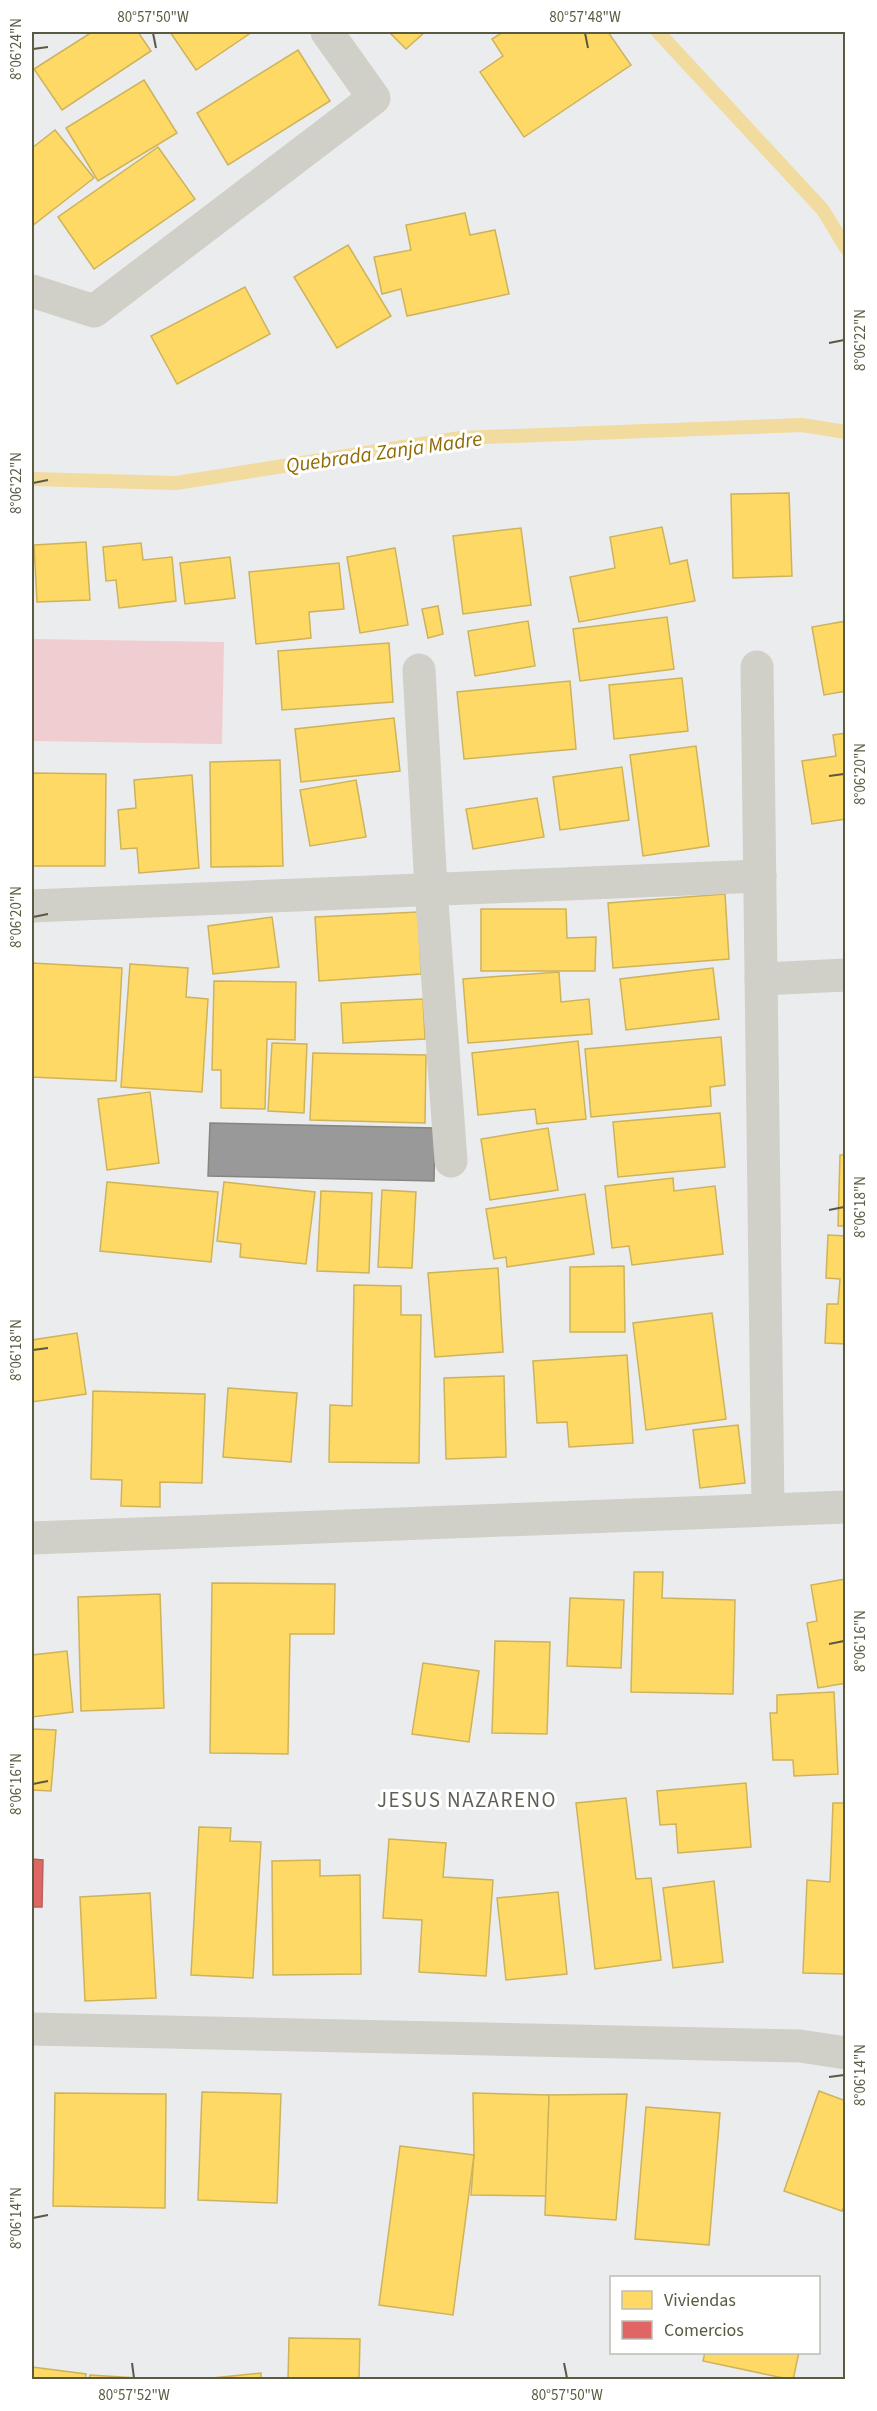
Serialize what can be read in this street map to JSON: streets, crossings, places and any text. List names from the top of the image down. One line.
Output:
{"districts":["JESUS NAZARENO"],"water":["Quebrada Zanja Madre"],"legend":["Viviendas","Comercios"],"coordinates":["80°57'50\"W","80°57'48\"W","8°06'24\"N","8°06'22\"N","8°06'20\"N","8°06'18\"N","8°06'16\"N","8°06'14\"N","80°57'52\"W"]}
